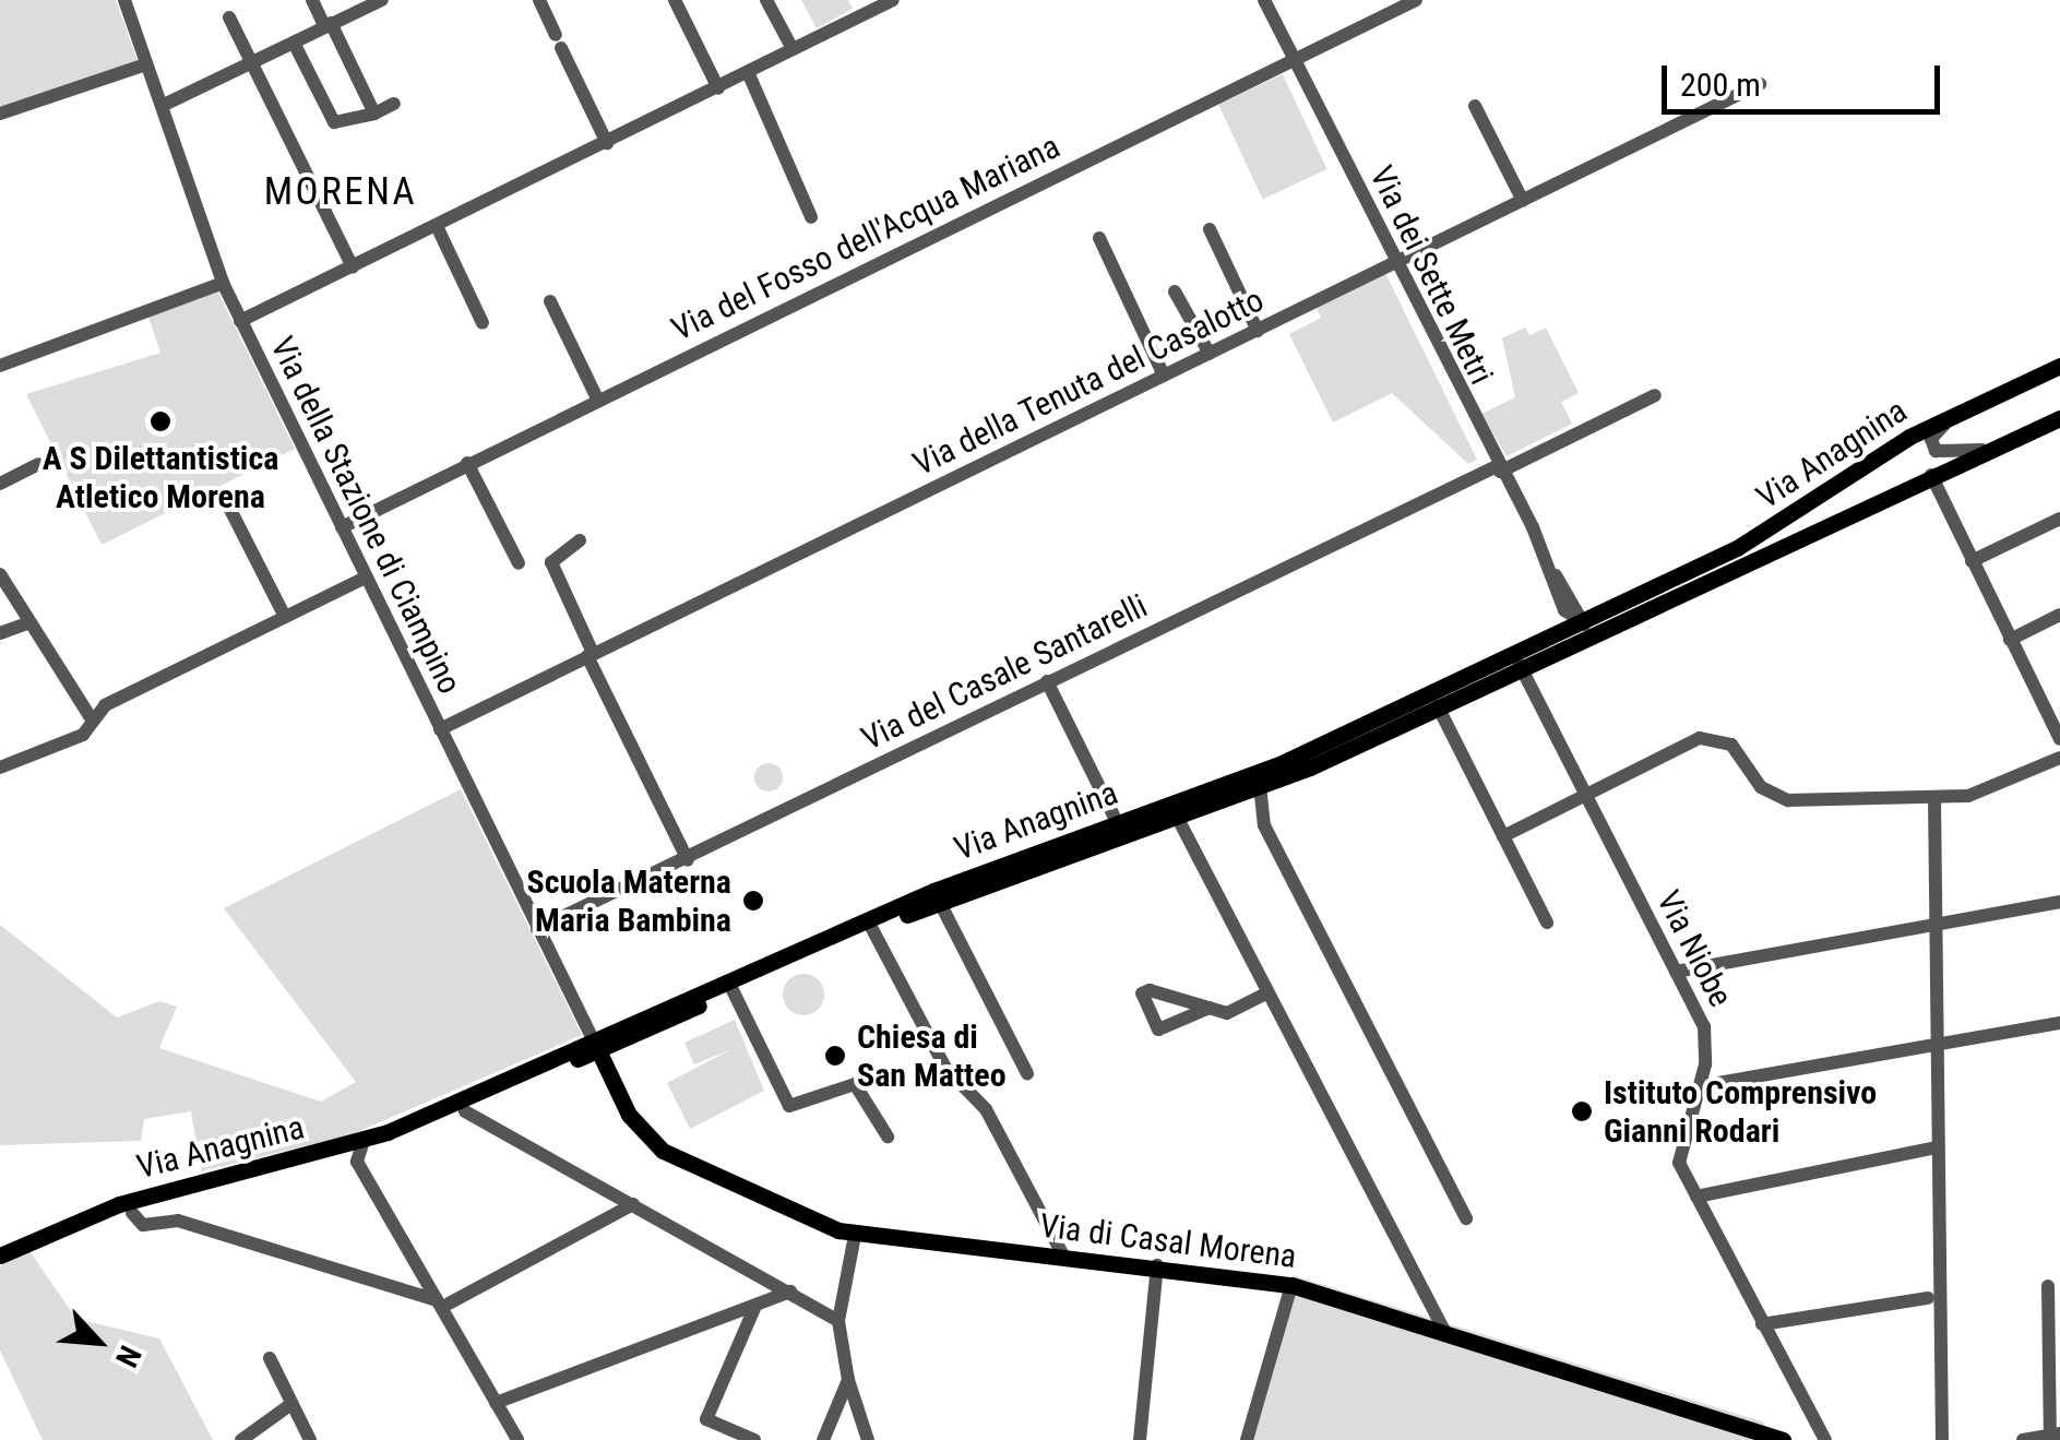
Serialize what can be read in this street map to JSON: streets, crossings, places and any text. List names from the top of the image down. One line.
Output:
{"streets":{"main road":["Via Anagnina","Via di Casal Morena"],"street":["Via del Fosso dell'Acqua Mariana","Via dei Sette Metri","Via della Tenuta del Casalotto","Via della Stazione di Ciampino","Via del Casale Santarelli","Via Niobe"]},"crossings":[["Via del Fosso dell'Acqua Mariana","Via dei Sette Metri"],["Via del Fosso dell'Acqua Mariana","Via della Stazione di Ciampino"],["Via dei Sette Metri","Via della Tenuta del Casalotto"],["Via dei Sette Metri","Via Anagnina"],["Via dei Sette Metri","Via del Casale Santarelli"],["Via della Tenuta del Casalotto","Via della Stazione di Ciampino"],["Via Anagnina","Via della Stazione di Ciampino"],["Via Anagnina","Via Niobe"],["Via Anagnina","Via di Casal Morena"],["Via della Stazione di Ciampino","Via del Casale Santarelli"],["Via della Stazione di Ciampino","Via di Casal Morena"]],"districts":["MORENA"],"places":["A S Dilettantistica Atletico Morena","Scuola Materna Maria Bambina","Chiesa di San Matteo","Istituto Comprensivo Gianni Rodari"],"scale_bar":"200 m","north":"bottom right"}
